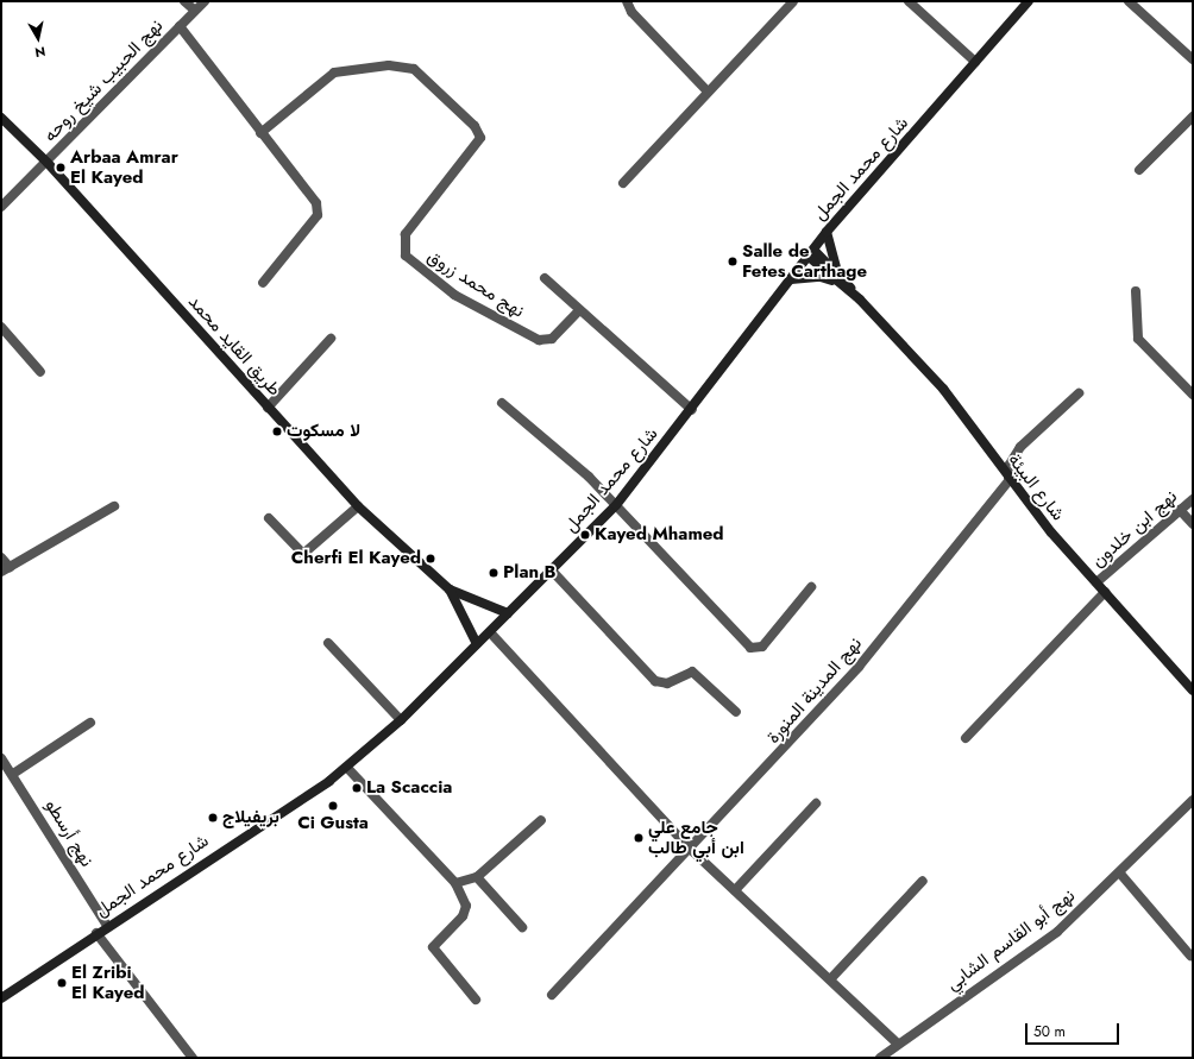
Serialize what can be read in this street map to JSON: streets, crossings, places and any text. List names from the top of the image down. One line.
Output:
{"streets":{"street":["نهج الحبيب شيخ روحه","شارع محمد الجمل","نهج محمد زروق","طريق القايد محمد","شارع البيئة","نهج ابن خلدون","نهج المدينة المنورة","نهج أرسطو","نهج أبو القاسم الشابي"]},"crossings":[["نهج الحبيب شيخ روحه","طريق القايد محمد"],["شارع محمد الجمل","طريق القايد محمد"],["شارع محمد الجمل","شارع البيئة"],["شارع محمد الجمل","نهج أرسطو"],["شارع البيئة","نهج ابن خلدون"],["شارع البيئة","نهج المدينة المنورة"]],"places":["Arbaa Amrar El Kayed","Salle de Fetes Carthage","لا مسكوت","Kayed Mhamed","Cherfi El Kayed","Plan B","La Scaccia","Ci Gusta","بريفيلاج","جامع علي ابن أبي طالب","El Zribi El Kayed"],"scale_bar":"50 m","north":"bottom"}
